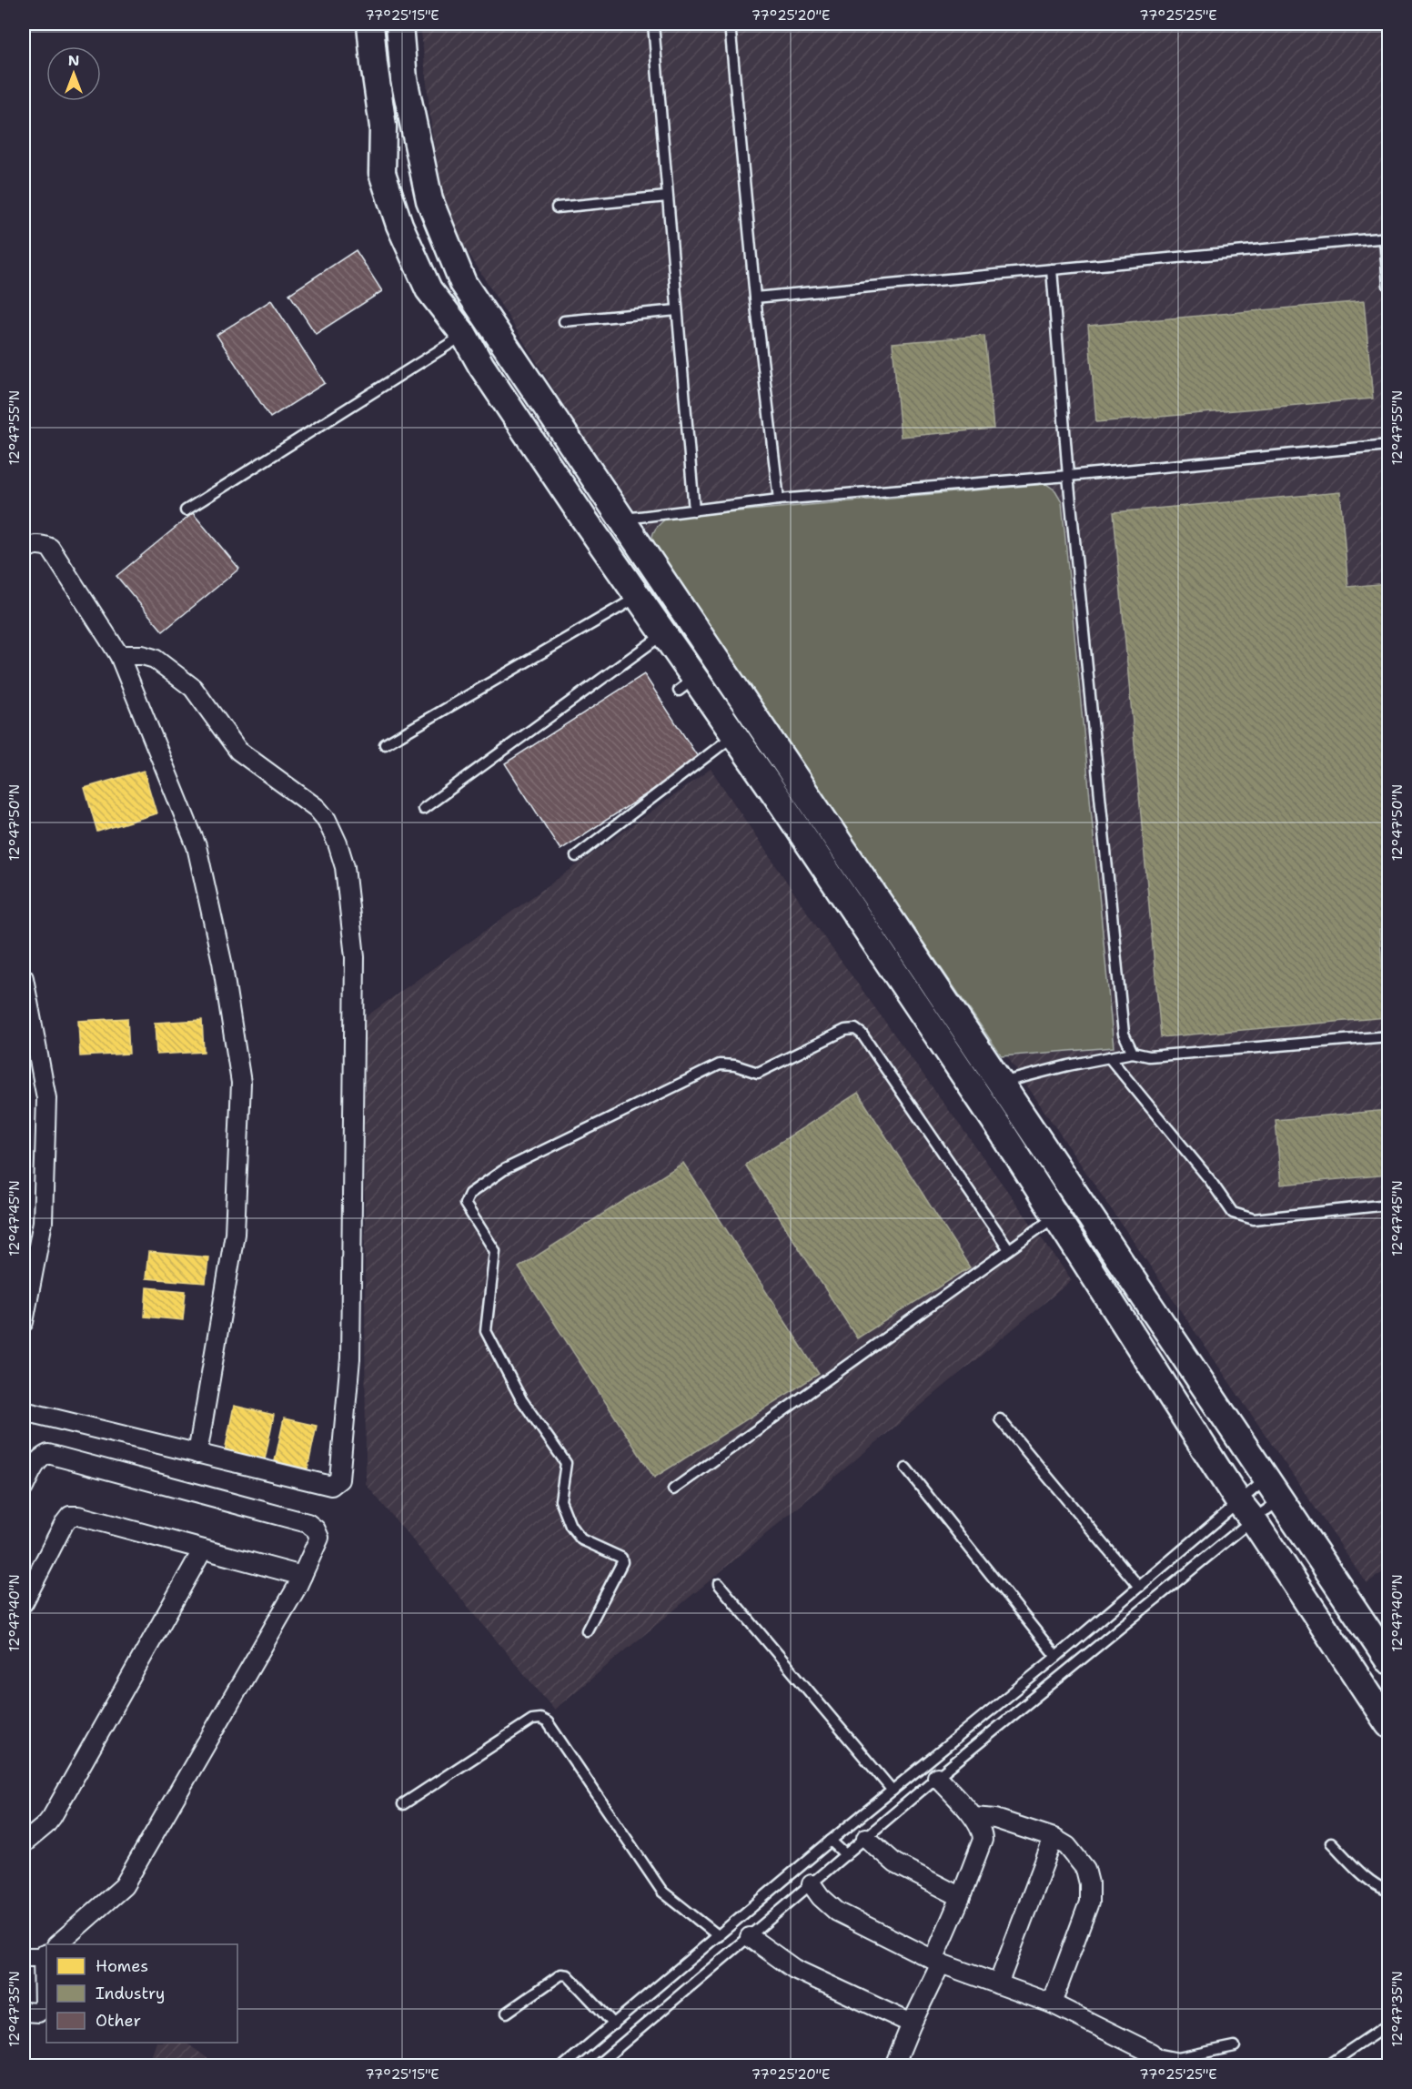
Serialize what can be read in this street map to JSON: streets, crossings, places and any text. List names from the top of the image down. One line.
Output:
{"legend":["Homes","Industry","Other"],"north":"top","coordinates":["77°25'15\"E","77°25'20\"E","77°25'25\"E","12°47'55\"N","12°47'50\"N","12°47'45\"N","12°47'40\"N","12°47'35\"N"]}
